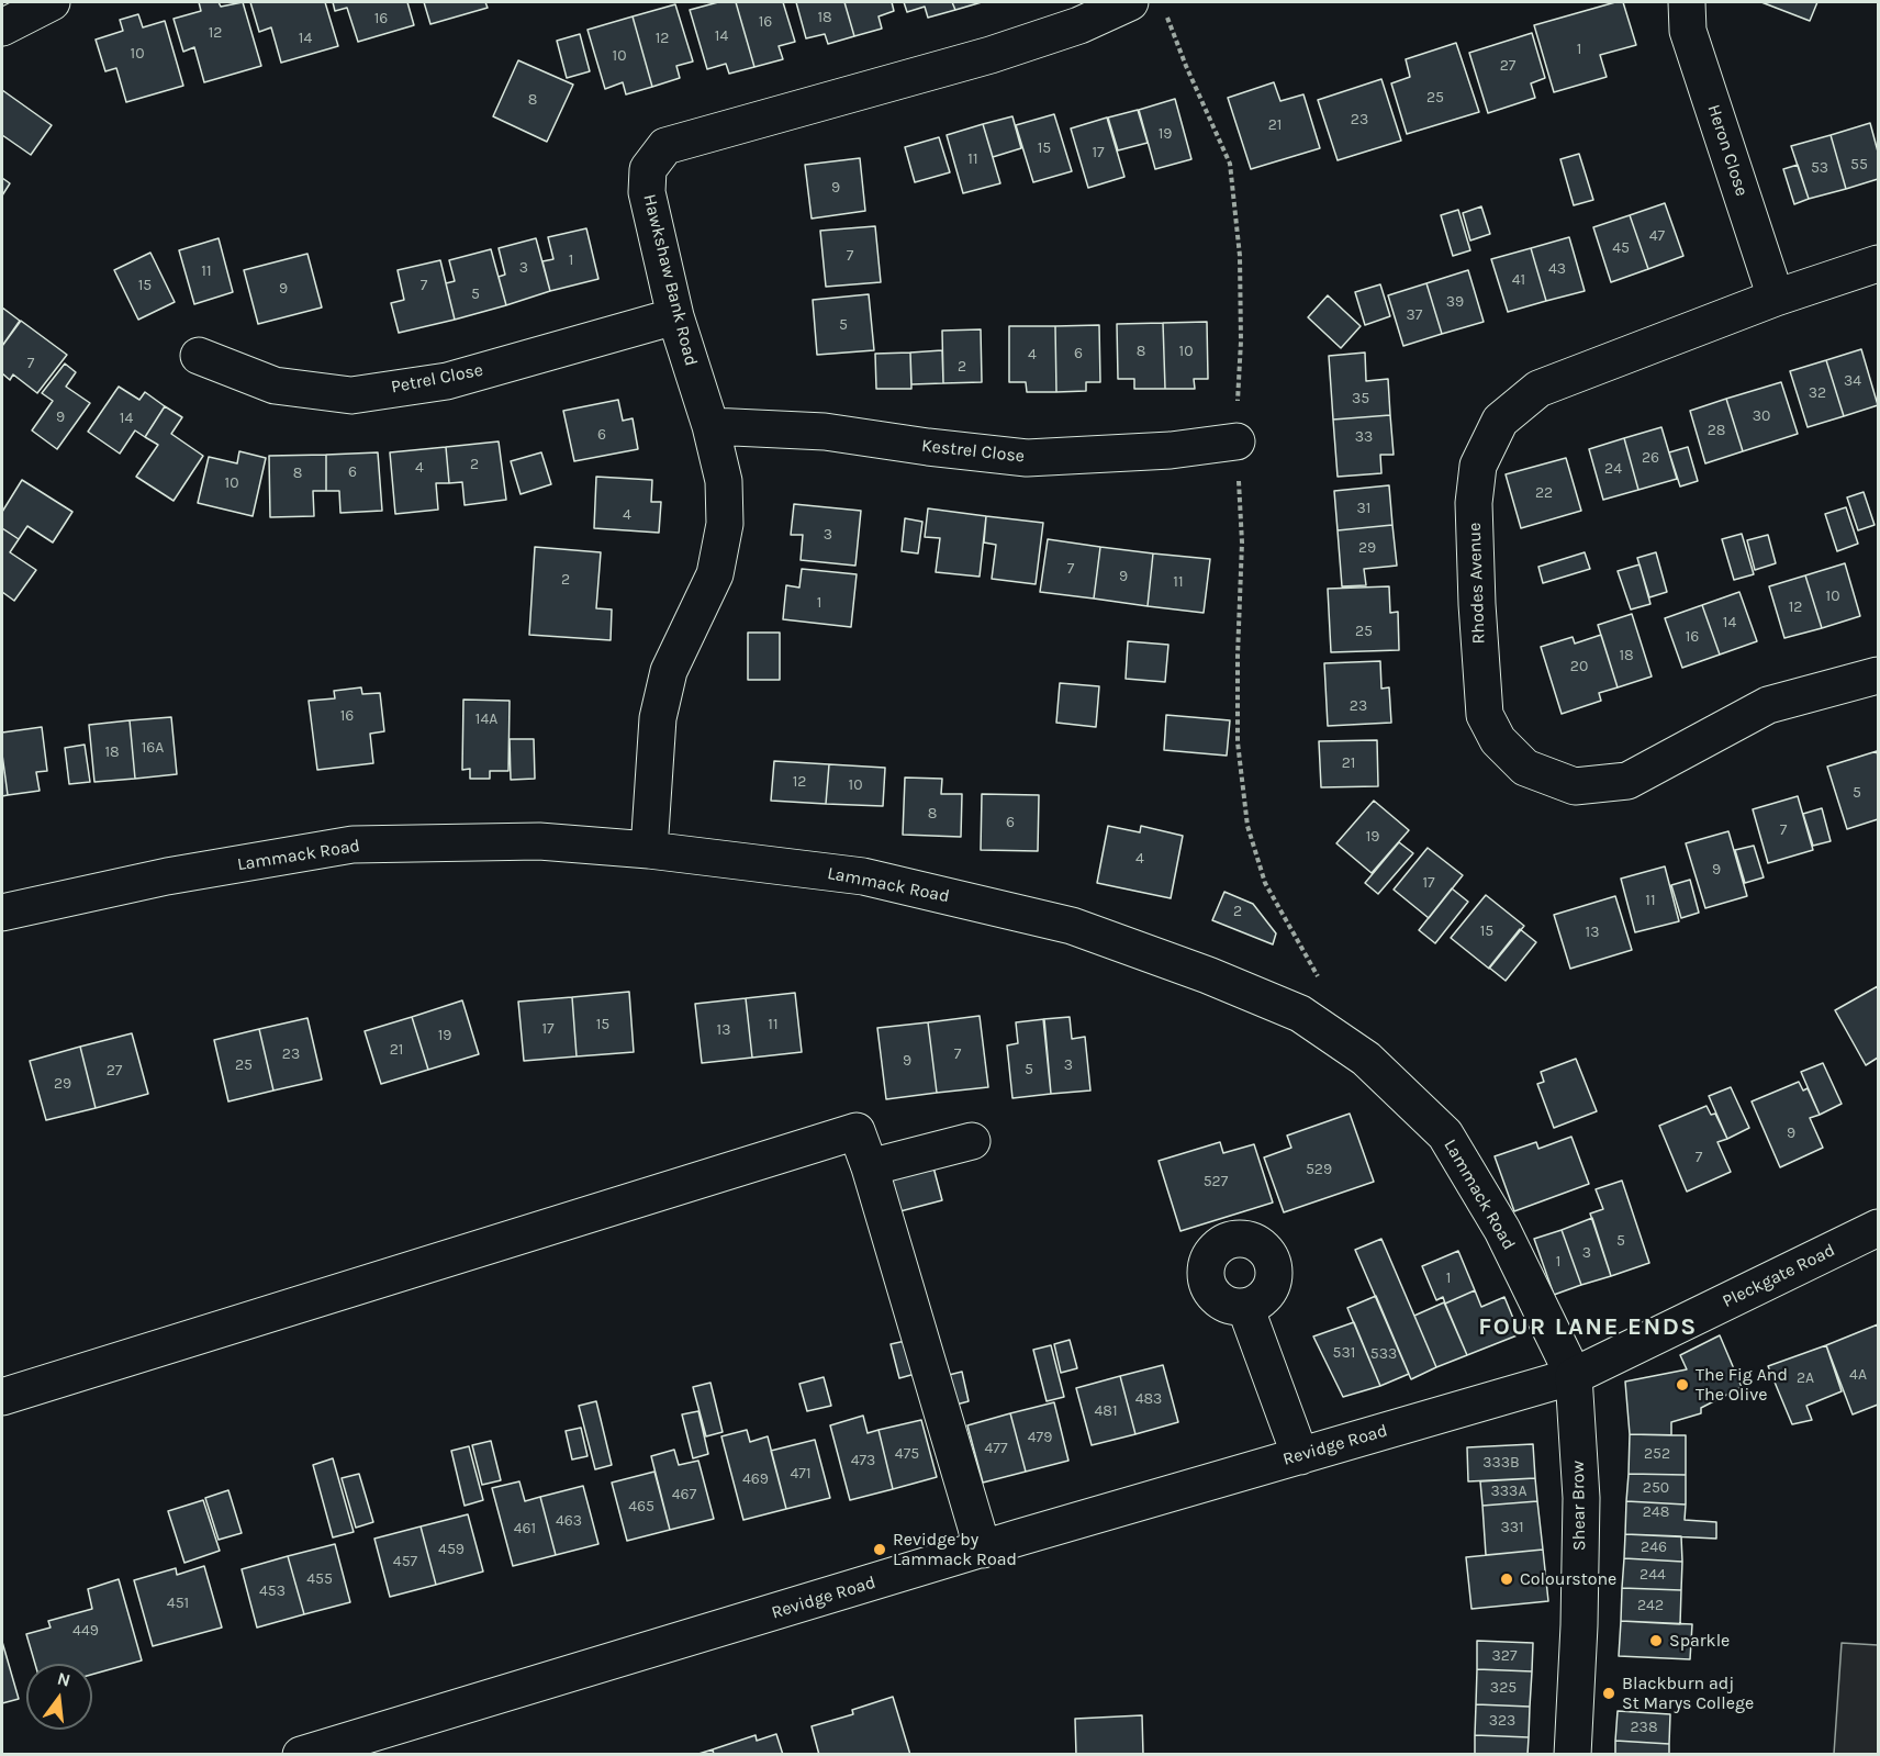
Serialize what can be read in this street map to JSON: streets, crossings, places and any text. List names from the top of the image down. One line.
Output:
{"streets":{"street":["Heron Close","Hawkshaw Bank Road","Petrel Close","Kestrel Close","Rhodes Avenue","Lammack Road","Pleckgate Road","Revidge Road","Shear Brow"]},"crossings":[["Heron Close","Rhodes Avenue"],["Hawkshaw Bank Road","Petrel Close"],["Hawkshaw Bank Road","Kestrel Close"],["Hawkshaw Bank Road","Lammack Road"],["Lammack Road","Pleckgate Road"],["Lammack Road","Revidge Road"],["Lammack Road","Shear Brow"],["Pleckgate Road","Revidge Road"],["Pleckgate Road","Shear Brow"],["Revidge Road","Shear Brow"]],"districts":["FOUR LANE ENDS"],"places":["The Fig And The Olive","Revidge by Lammack Road","Colourstone","Sparkle","Blackburn adj St Marys College"],"house_numbers":["18","16","16","12","14","14","12","1","10","10","27","25","8","23","21","19","15","17","11","55","53","9","47","45","7","1","3","43","11","41","15","7","9","5","39","37","5","8","10","6","4","7","2","34","32","35","30","9","14","28","6","33","26","2","4","24","6","8","10","22","31","4","3","29","7","9","2","11","10","1","12","14","25","16","18","20","23","16","14A","16A","18","21","12","10","5","8","6","7","19","4","9","17","11","2","15","13","15","11","17","13","19","21","23","7","9","25","3","5","27","29","9","7","529","527","5","3","1","1","531","533","4A","2A","483","481","479","477","475","252","473","333B","471","469","250","333A","467","465","248","463","331","461","246","459","457","244","455","453","451","242","449","327","325","323","238"],"north":"top"}
